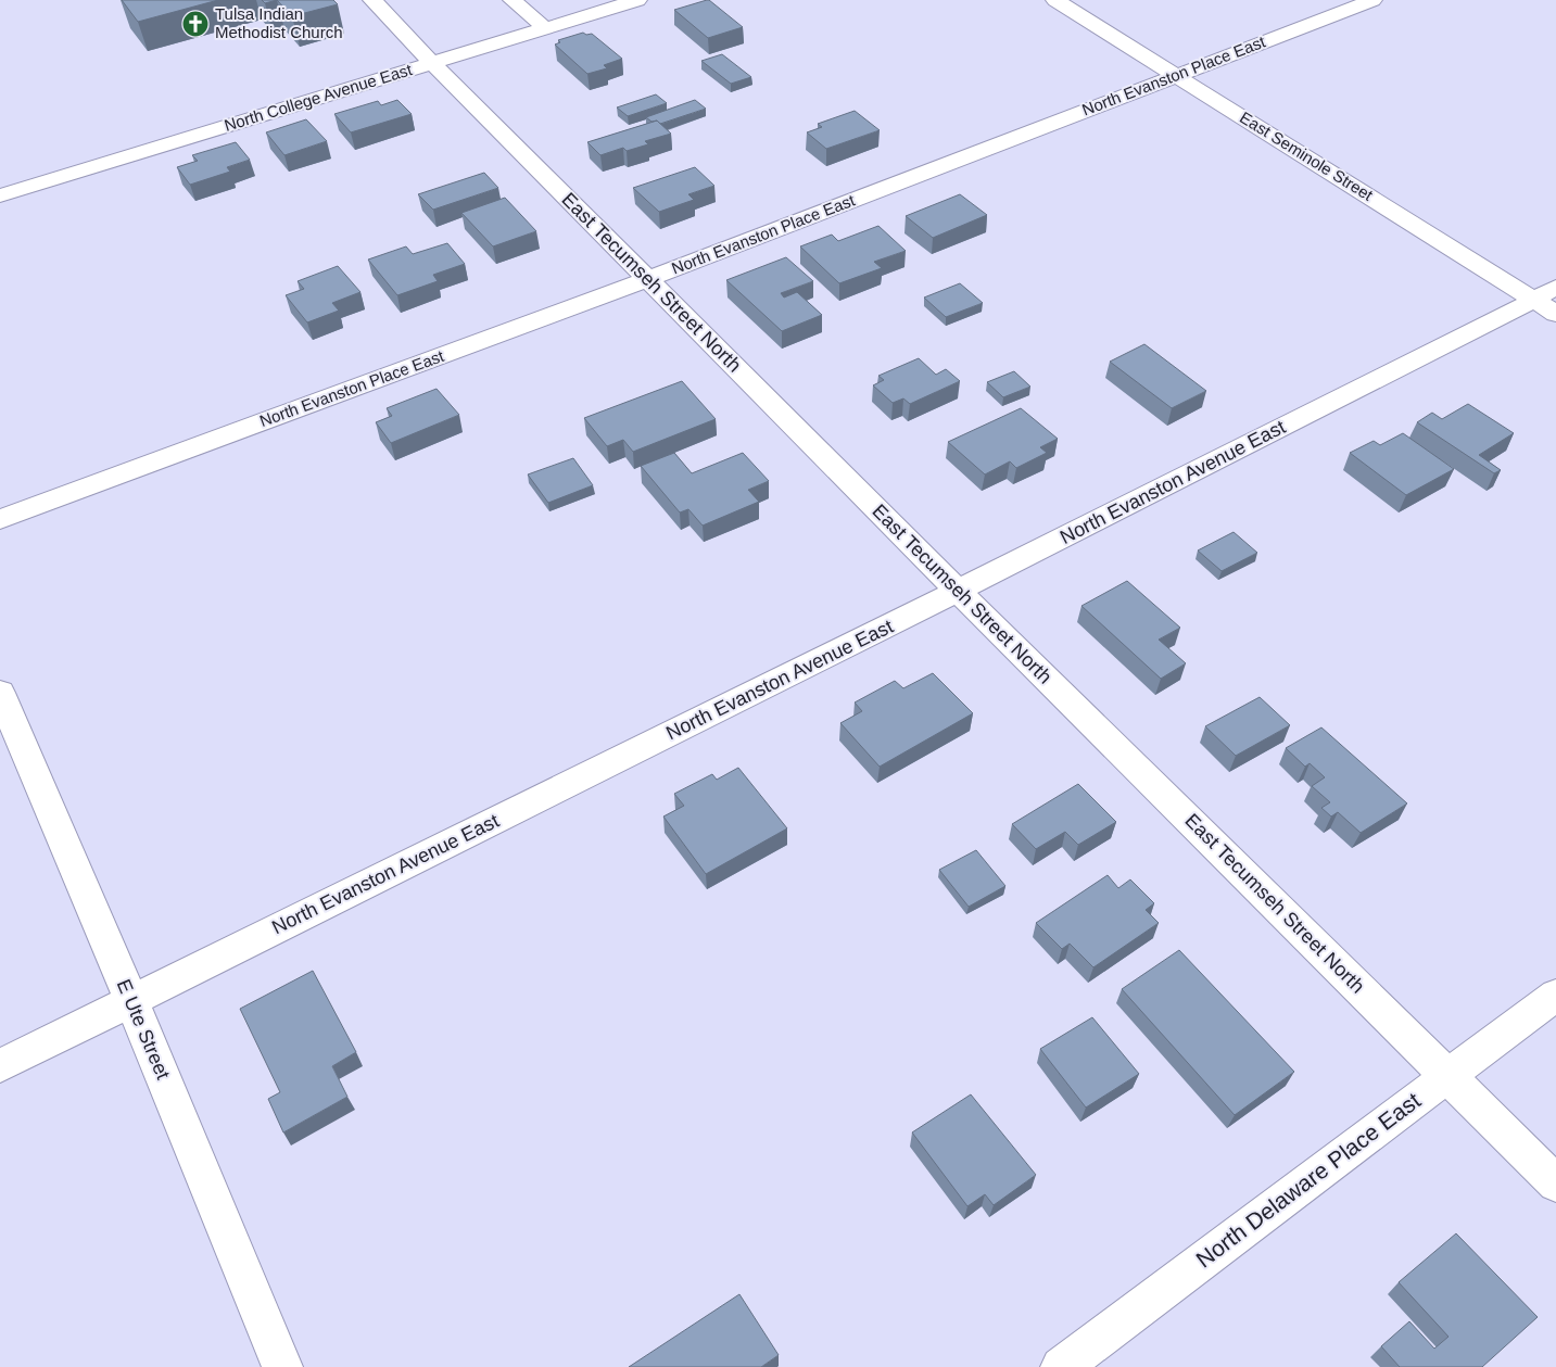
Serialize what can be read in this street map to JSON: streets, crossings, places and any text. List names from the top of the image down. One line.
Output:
{"streets":{"street":["North Evanston Place East","North College Avenue East","East Seminole Street","East Tecumseh Street North","North Evanston Avenue East","E Ute Street","North Delaware Place East"]},"crossings":[["North Evanston Place East","East Seminole Street"],["North Evanston Place East","East Tecumseh Street North"],["North College Avenue East","East Tecumseh Street North"],["East Seminole Street","North Evanston Avenue East"],["East Tecumseh Street North","North Evanston Avenue East"],["East Tecumseh Street North","North Delaware Place East"],["North Evanston Avenue East","E Ute Street"]],"places":{"church":["Tulsa Indian Methodist Church"]}}
